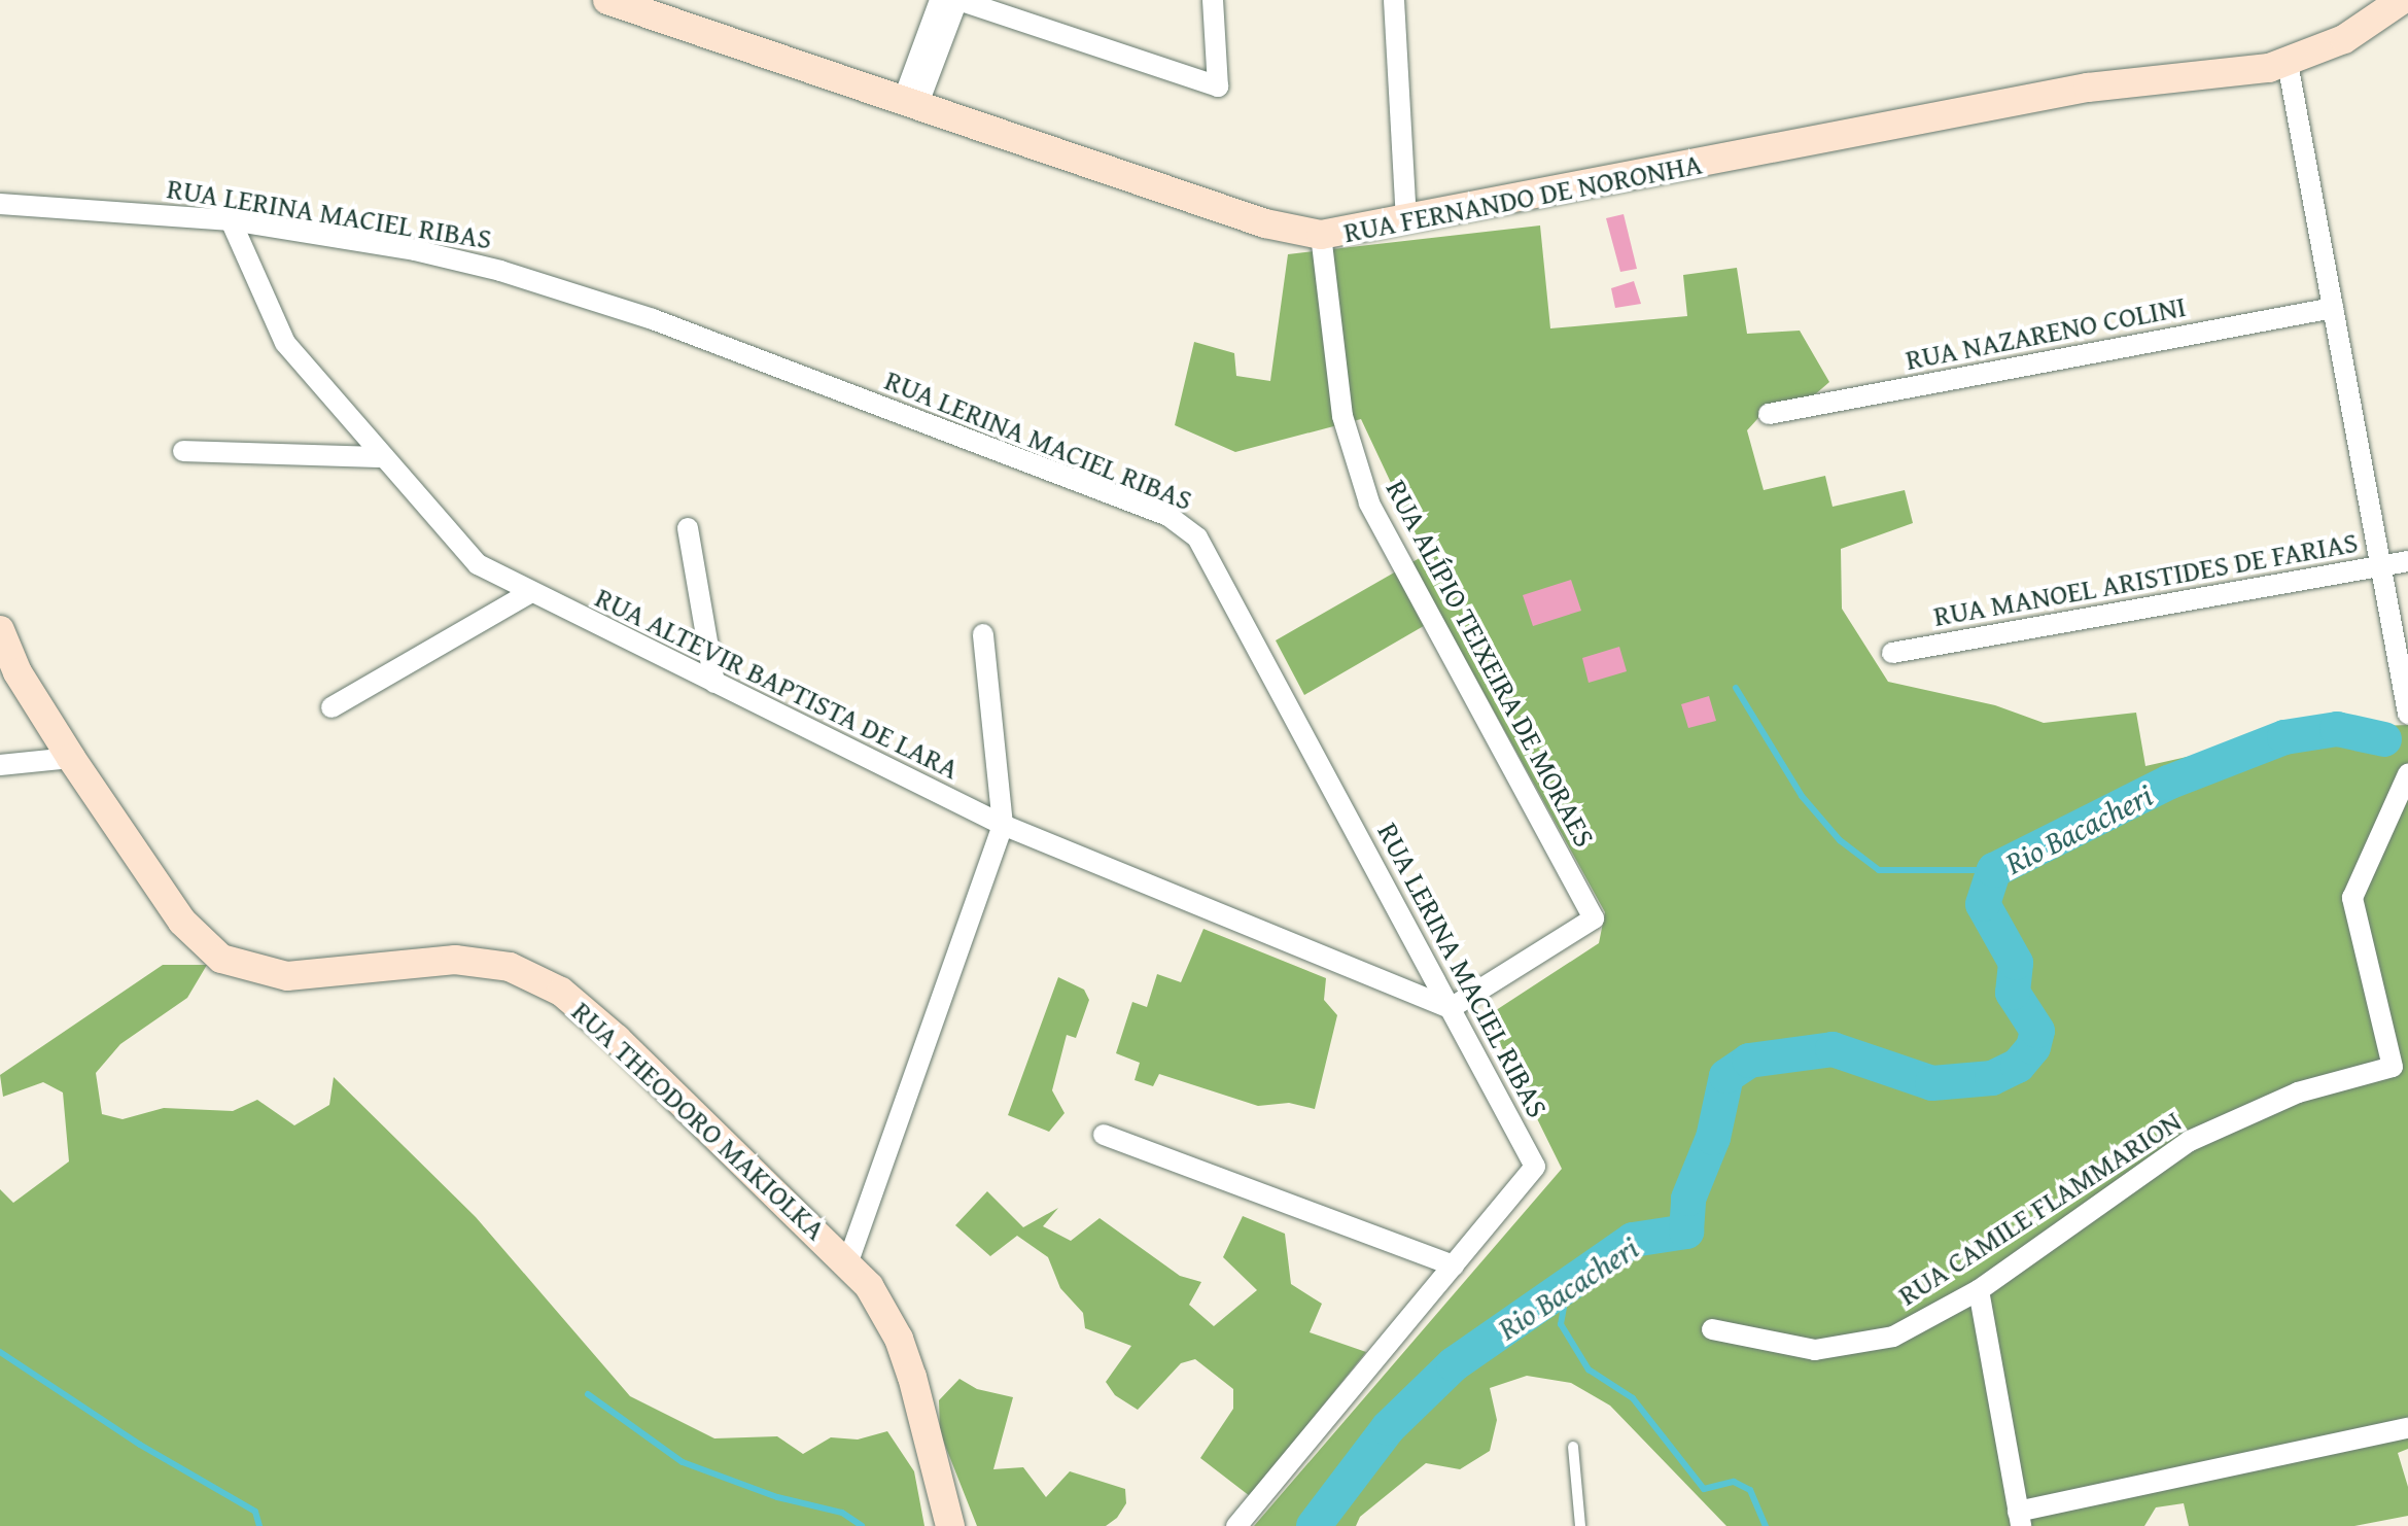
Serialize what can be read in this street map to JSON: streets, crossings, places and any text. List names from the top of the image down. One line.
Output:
{"streets":{"main road":["RUA FERNANDO DE NORONHA","RUA THEODORO MAKIOLKA"],"street":["RUA LERINA MACIEL RIBAS","RUA NAZARENO COLINI","RUA MANOEL ARISTIDES DE FARIAS","RUA ALÍPIO TEIXEIRA DE MORAES","RUA ALTEVIR BAPTISTA DE LARA","RUA CAMILE FLAMMARION"]},"crossings":[["RUA FERNANDO DE NORONHA","RUA ALÍPIO TEIXEIRA DE MORAES"],["RUA LERINA MACIEL RIBAS","RUA ALÍPIO TEIXEIRA DE MORAES"],["RUA LERINA MACIEL RIBAS","RUA ALTEVIR BAPTISTA DE LARA"],["RUA ALÍPIO TEIXEIRA DE MORAES","RUA ALTEVIR BAPTISTA DE LARA"]],"water":["Rio Bacacheri"]}
